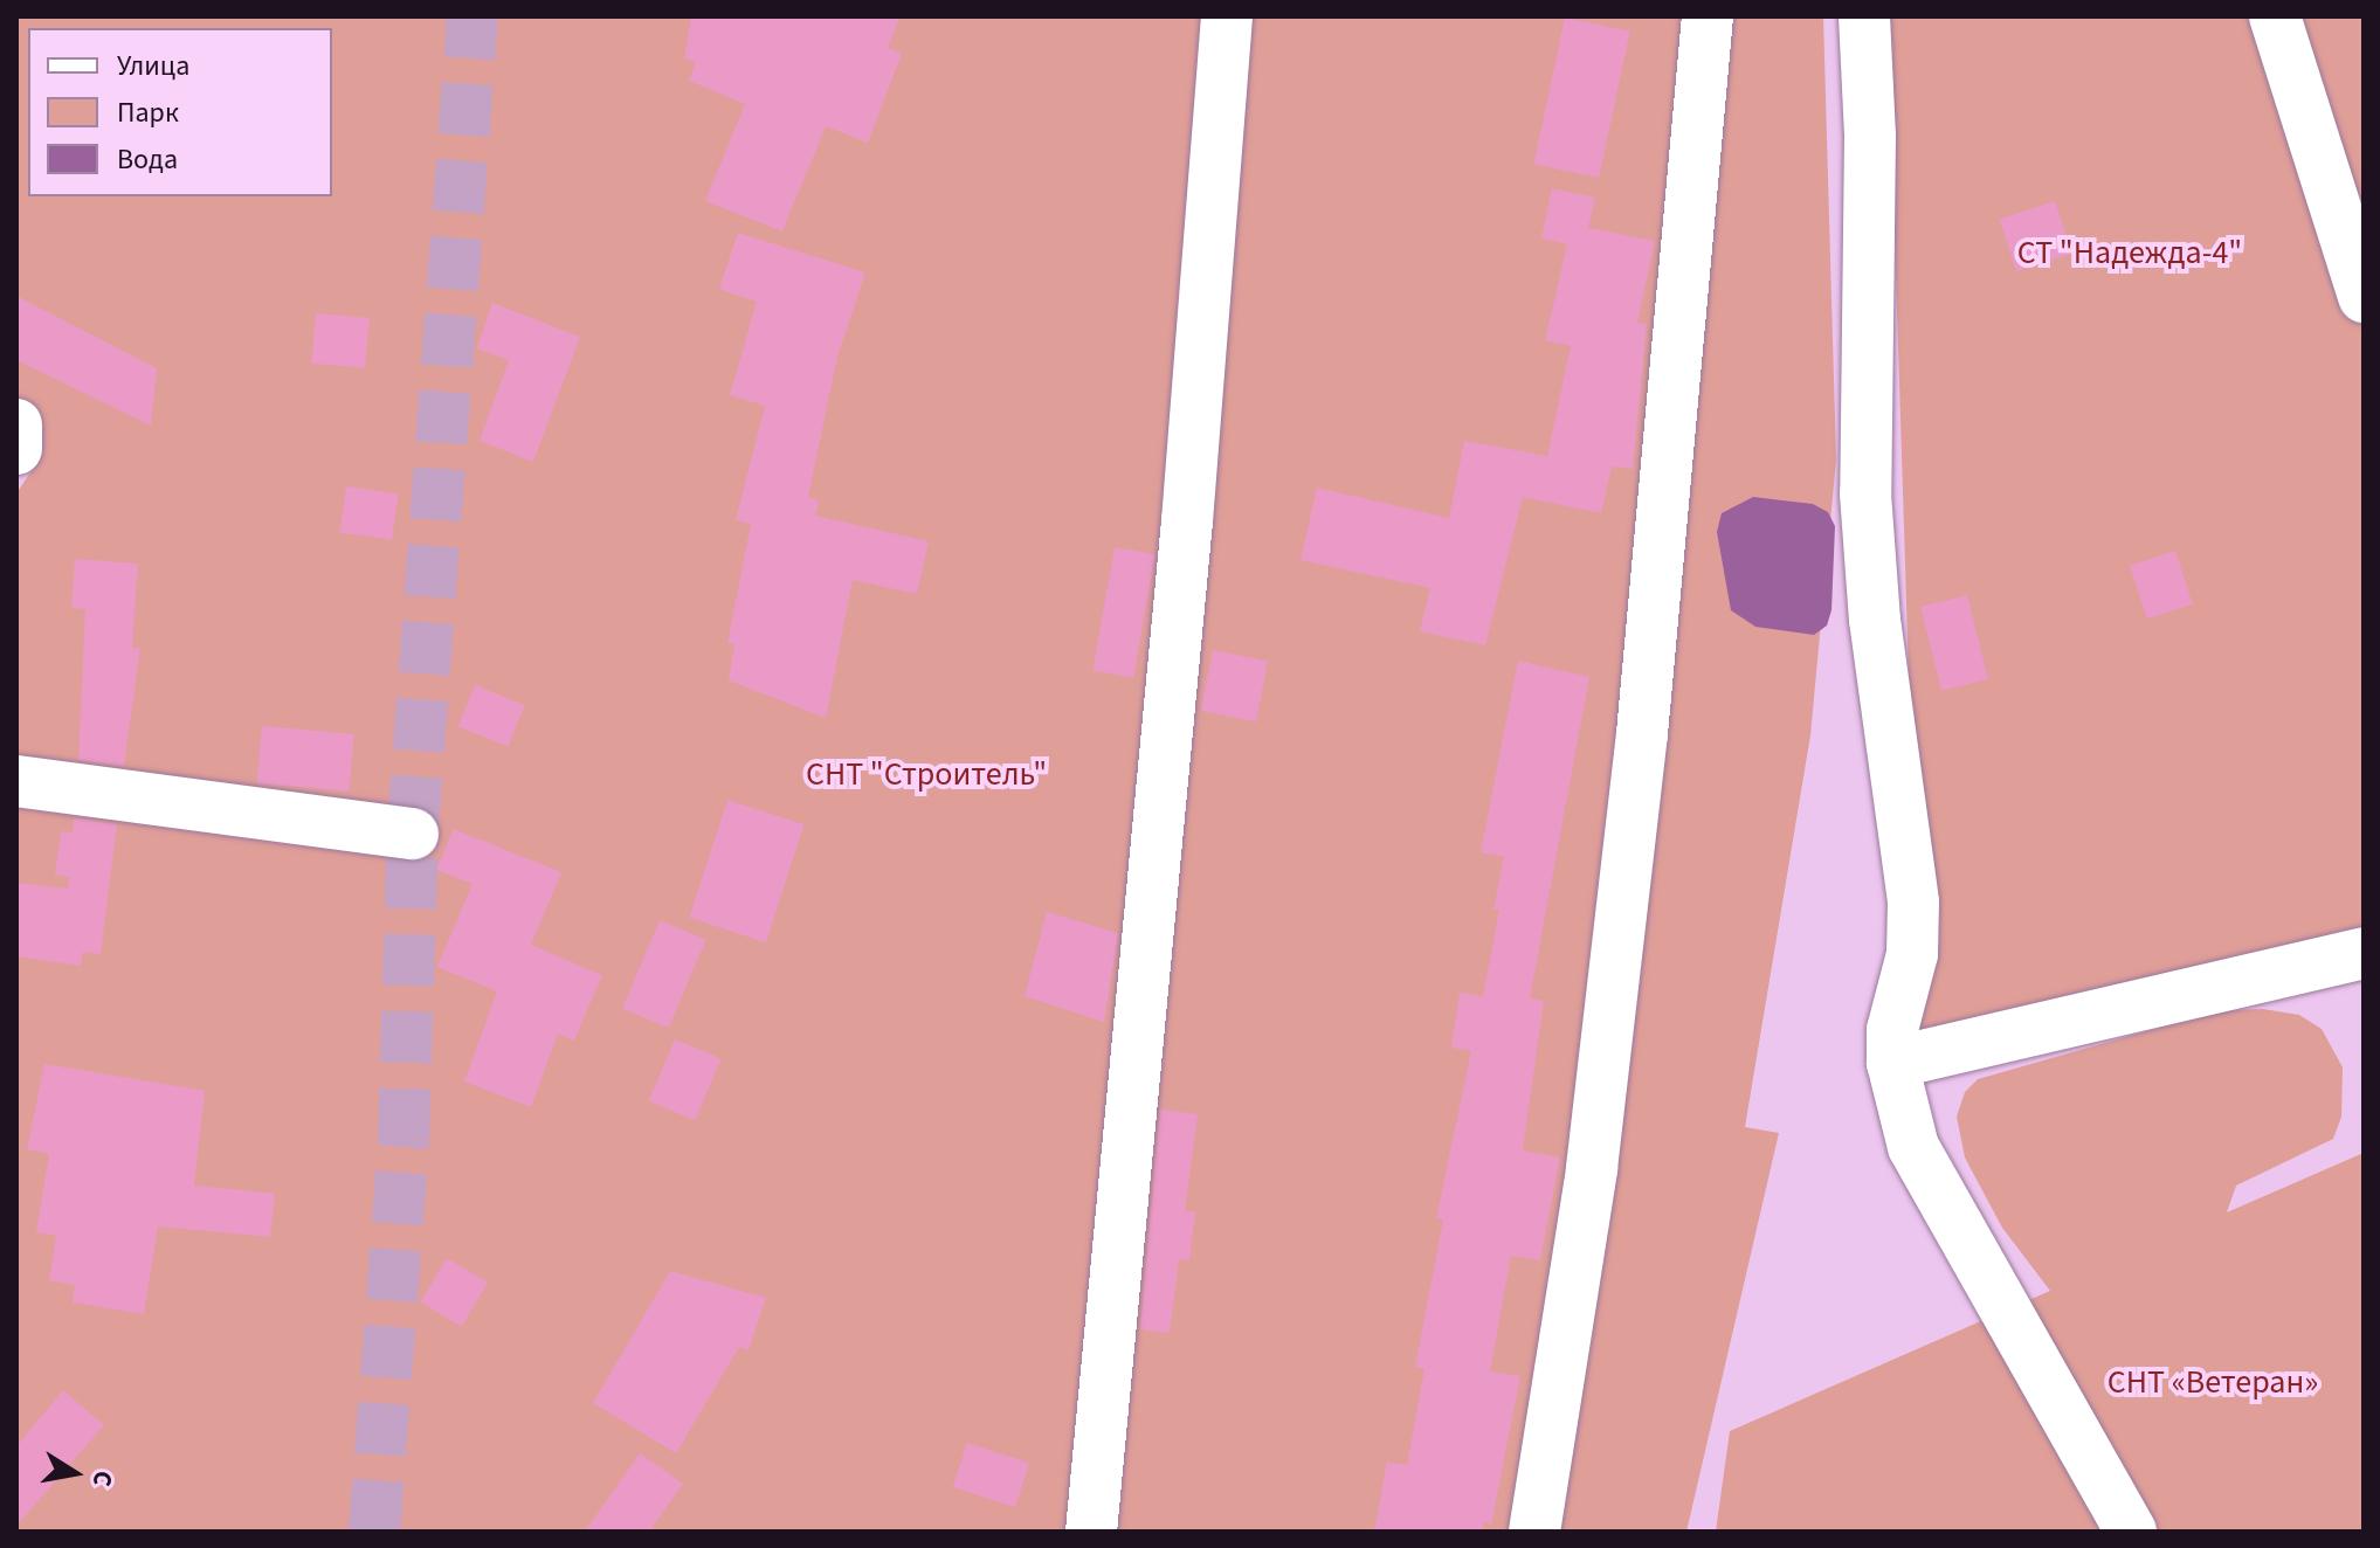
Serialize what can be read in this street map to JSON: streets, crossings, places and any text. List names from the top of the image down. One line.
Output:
{"parks":["СТ \"Надежда-4\"","СНТ \"Строитель\"","СНТ «Ветеран»"],"legend":["Улица","Парк","Вода"],"north":"right"}
